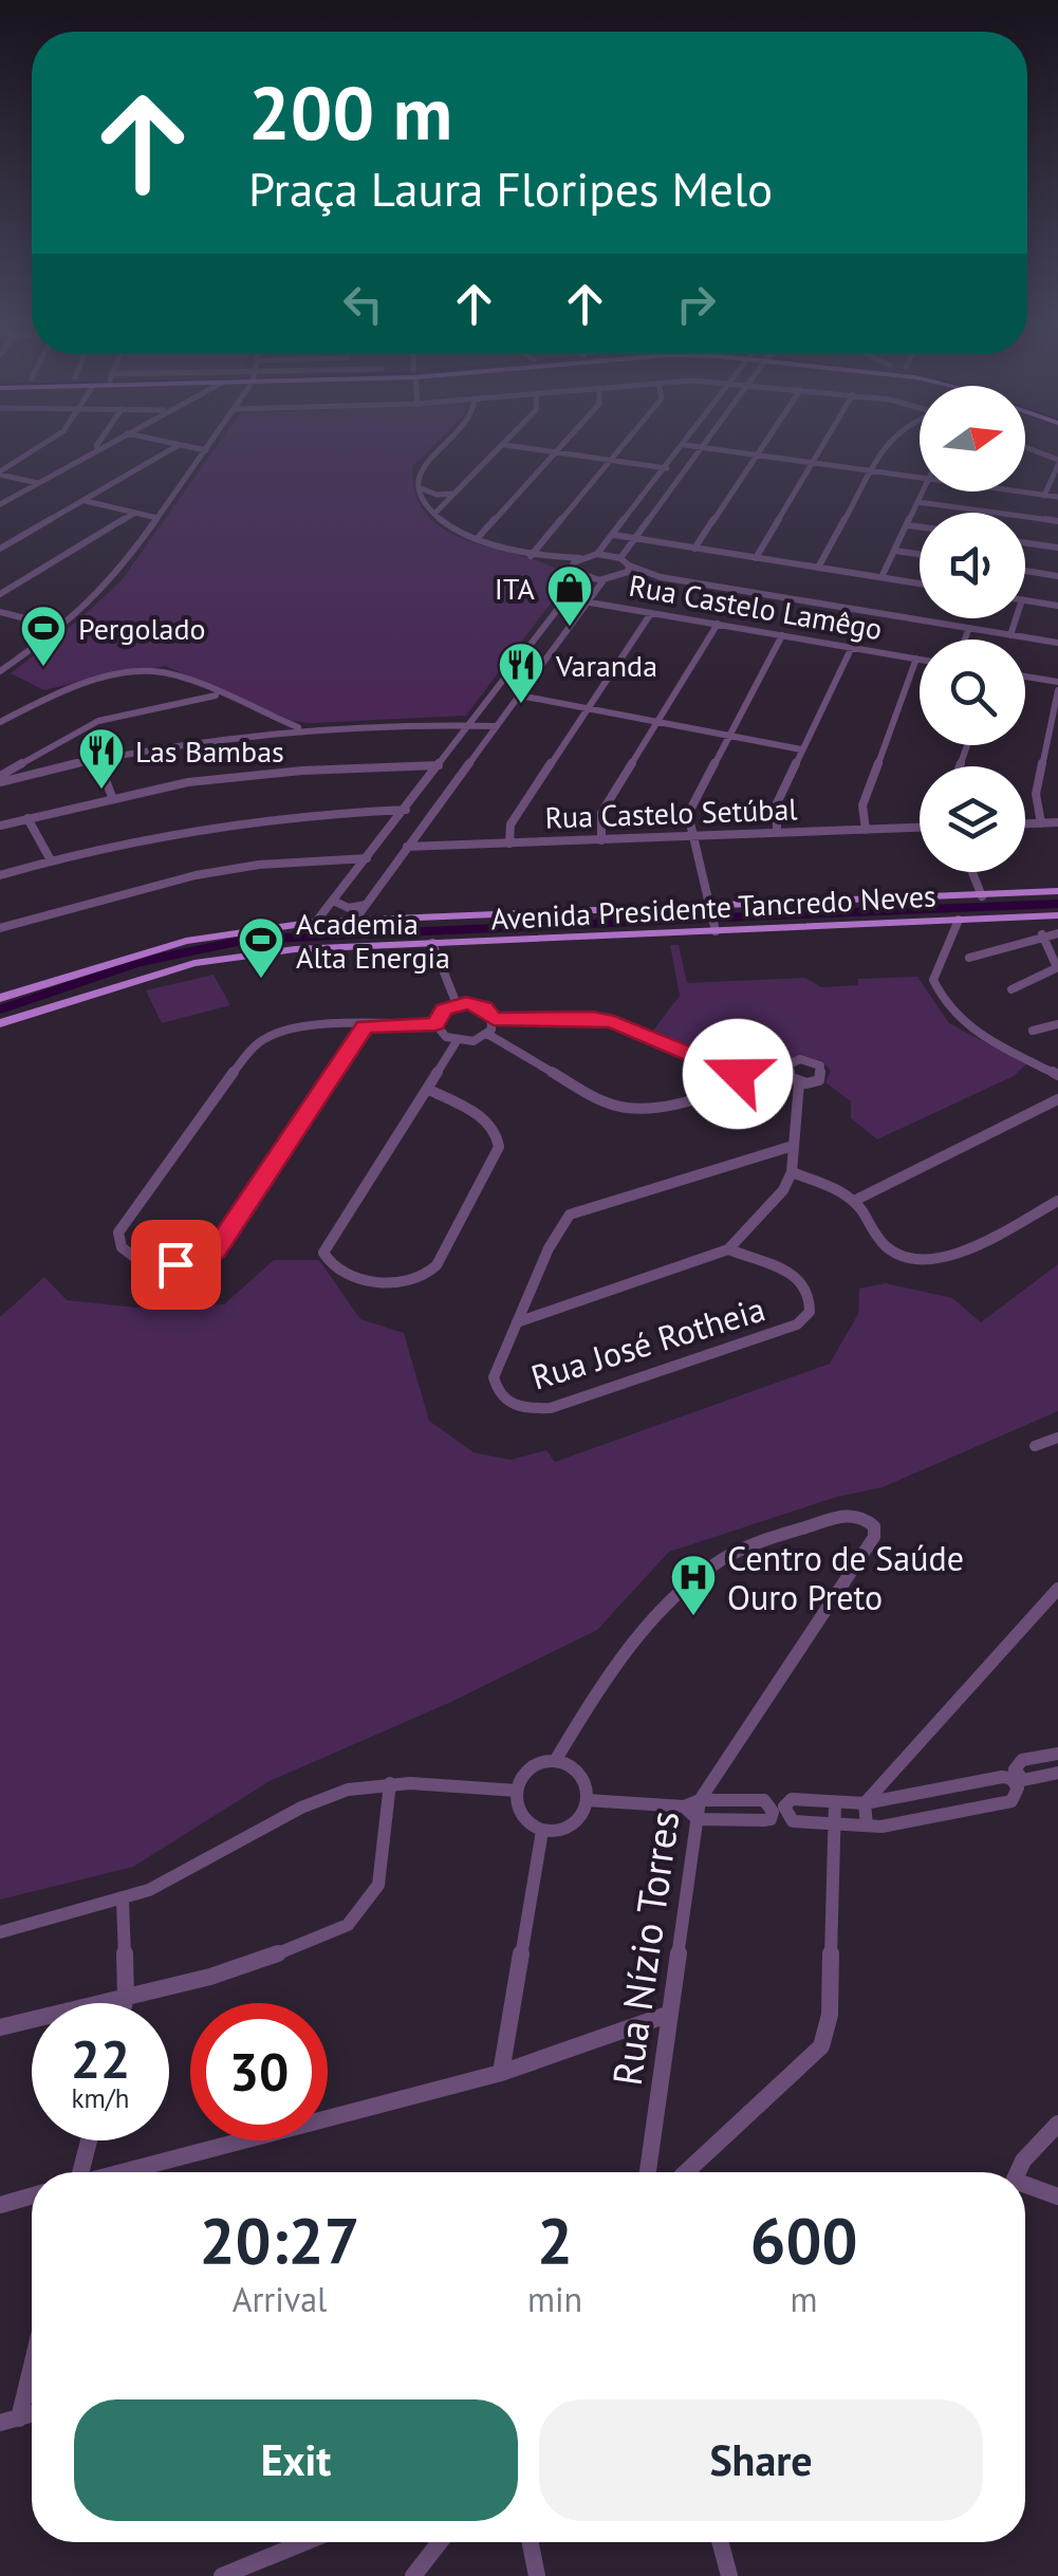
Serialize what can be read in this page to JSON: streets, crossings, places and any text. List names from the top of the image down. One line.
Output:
{"streets":{"main road":["Avenida Presidente Tancredo Neves"],"street":["Rua Castelo Lamêgo","Rua Castelo Setúbal","Rua José Rotheia","Rua Nízio Torres"]},"places":{"shop":["ITA"],"sports":["Pergolado","Academia Alta Energia"],"restaurant":["Varanda","Las Bambas"],"hospital":["Centro de Saúde Ouro Preto"]},"north":"right","page":{"turn":["200 m","Praça Laura Floripes Melo"],"speed":"22 km/h","limit":"30","eta":["20:27","Arrival","2","min","600","m"],"buttons":["Exit","Share"]}}
